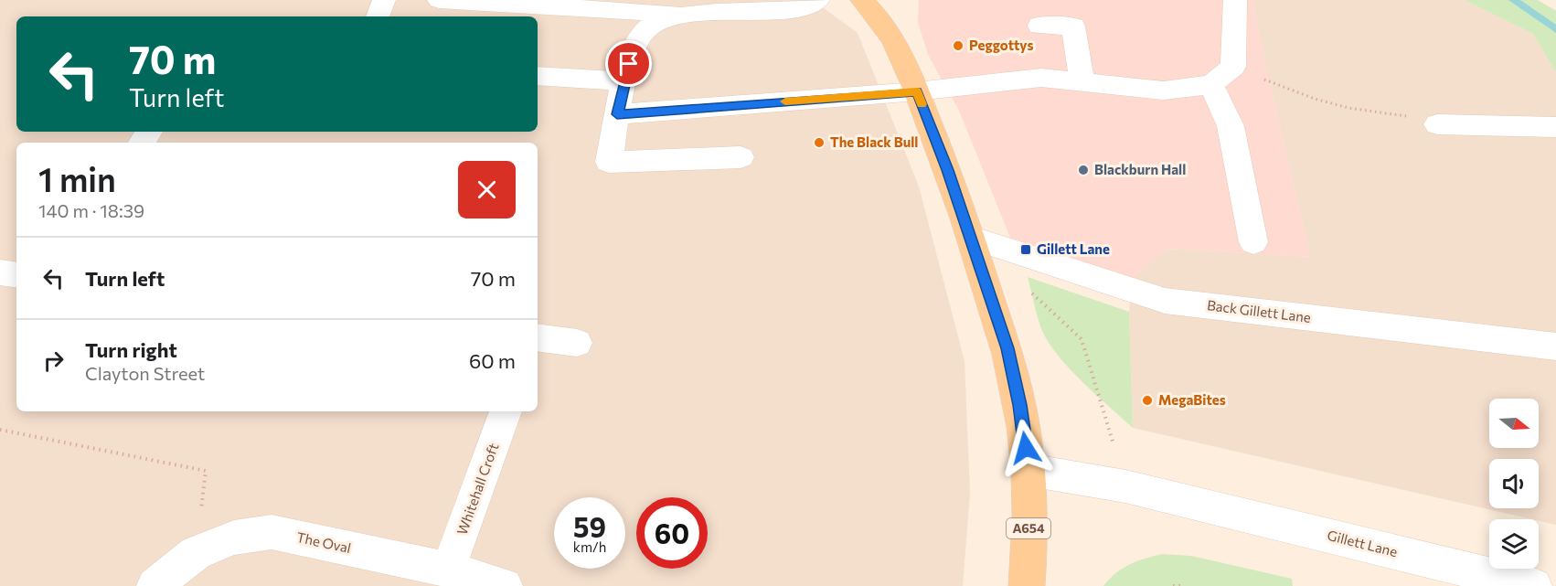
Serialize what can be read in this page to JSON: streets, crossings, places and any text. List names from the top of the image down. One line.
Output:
{"streets":{"main road":["A654"],"street":["Back Gillett Lane","Whitehall Croft","The Oval","Gillett Lane"]},"crossings":[["Back Gillett Lane","A654"],["Whitehall Croft","The Oval"],["A654","Gillett Lane"]],"places":{"other":["Peggottys","The Black Bull","Blackburn Hall","MegaBites"],"transit":["Gillett Lane"]},"north":"right","page":{"turn":["70 m","Turn left"],"heading":["1 min","140 m · 18:39"],"list":[{"name":"Turn left","value":"70 m"},{"name":"Turn right","note":"Clayton Street","value":"60 m"}],"speed":"59 km/h","limit":"60"}}
